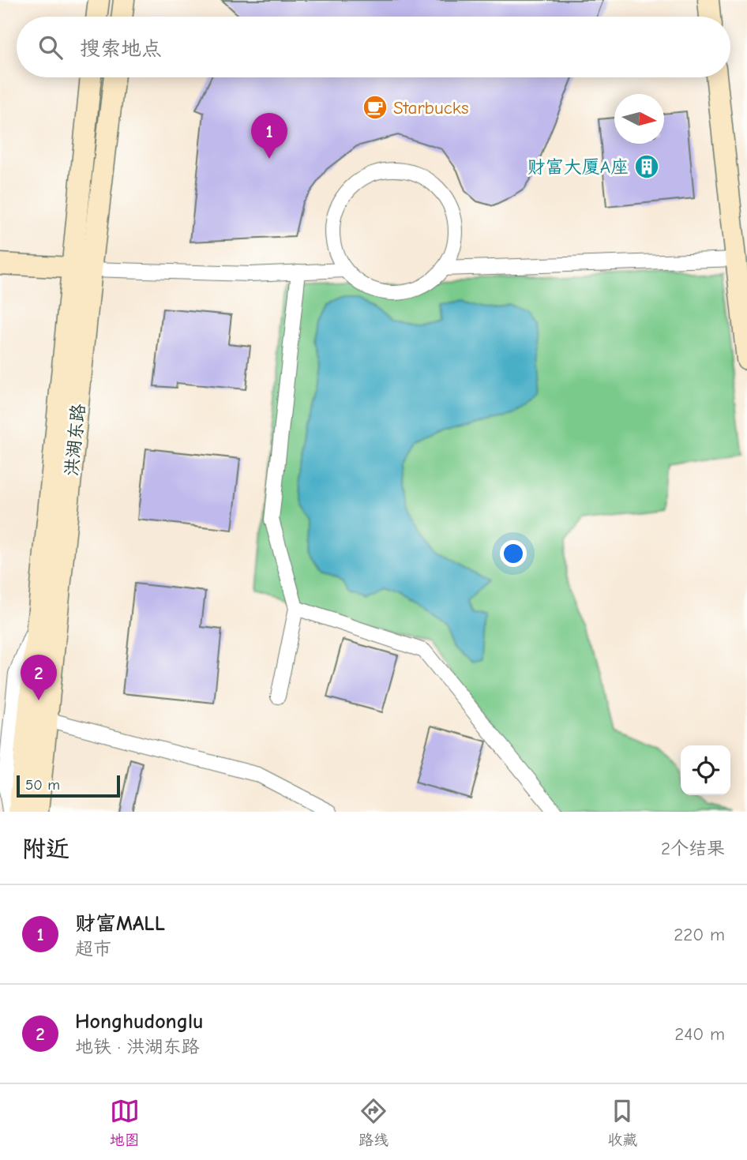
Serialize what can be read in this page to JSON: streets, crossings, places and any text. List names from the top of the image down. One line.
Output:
{"streets":{"main road":["洪湖东路"]},"places":{"cafe":["Starbucks"],"building":["财富大厦A座"]},"scale_bar":"50 m","north":"right","page":{"search":"搜索地点","pins":["1","2"],"scale":"50 m","heading":["附近","2个结果"],"list":[{"mark":"1","name":"财富MALL","note":"超市","value":"220 m"},{"mark":"2","name":"Honghudonglu","note":"地铁 · 洪湖东路","value":"240 m"}],"nav":["地图","路线","收藏"]}}
